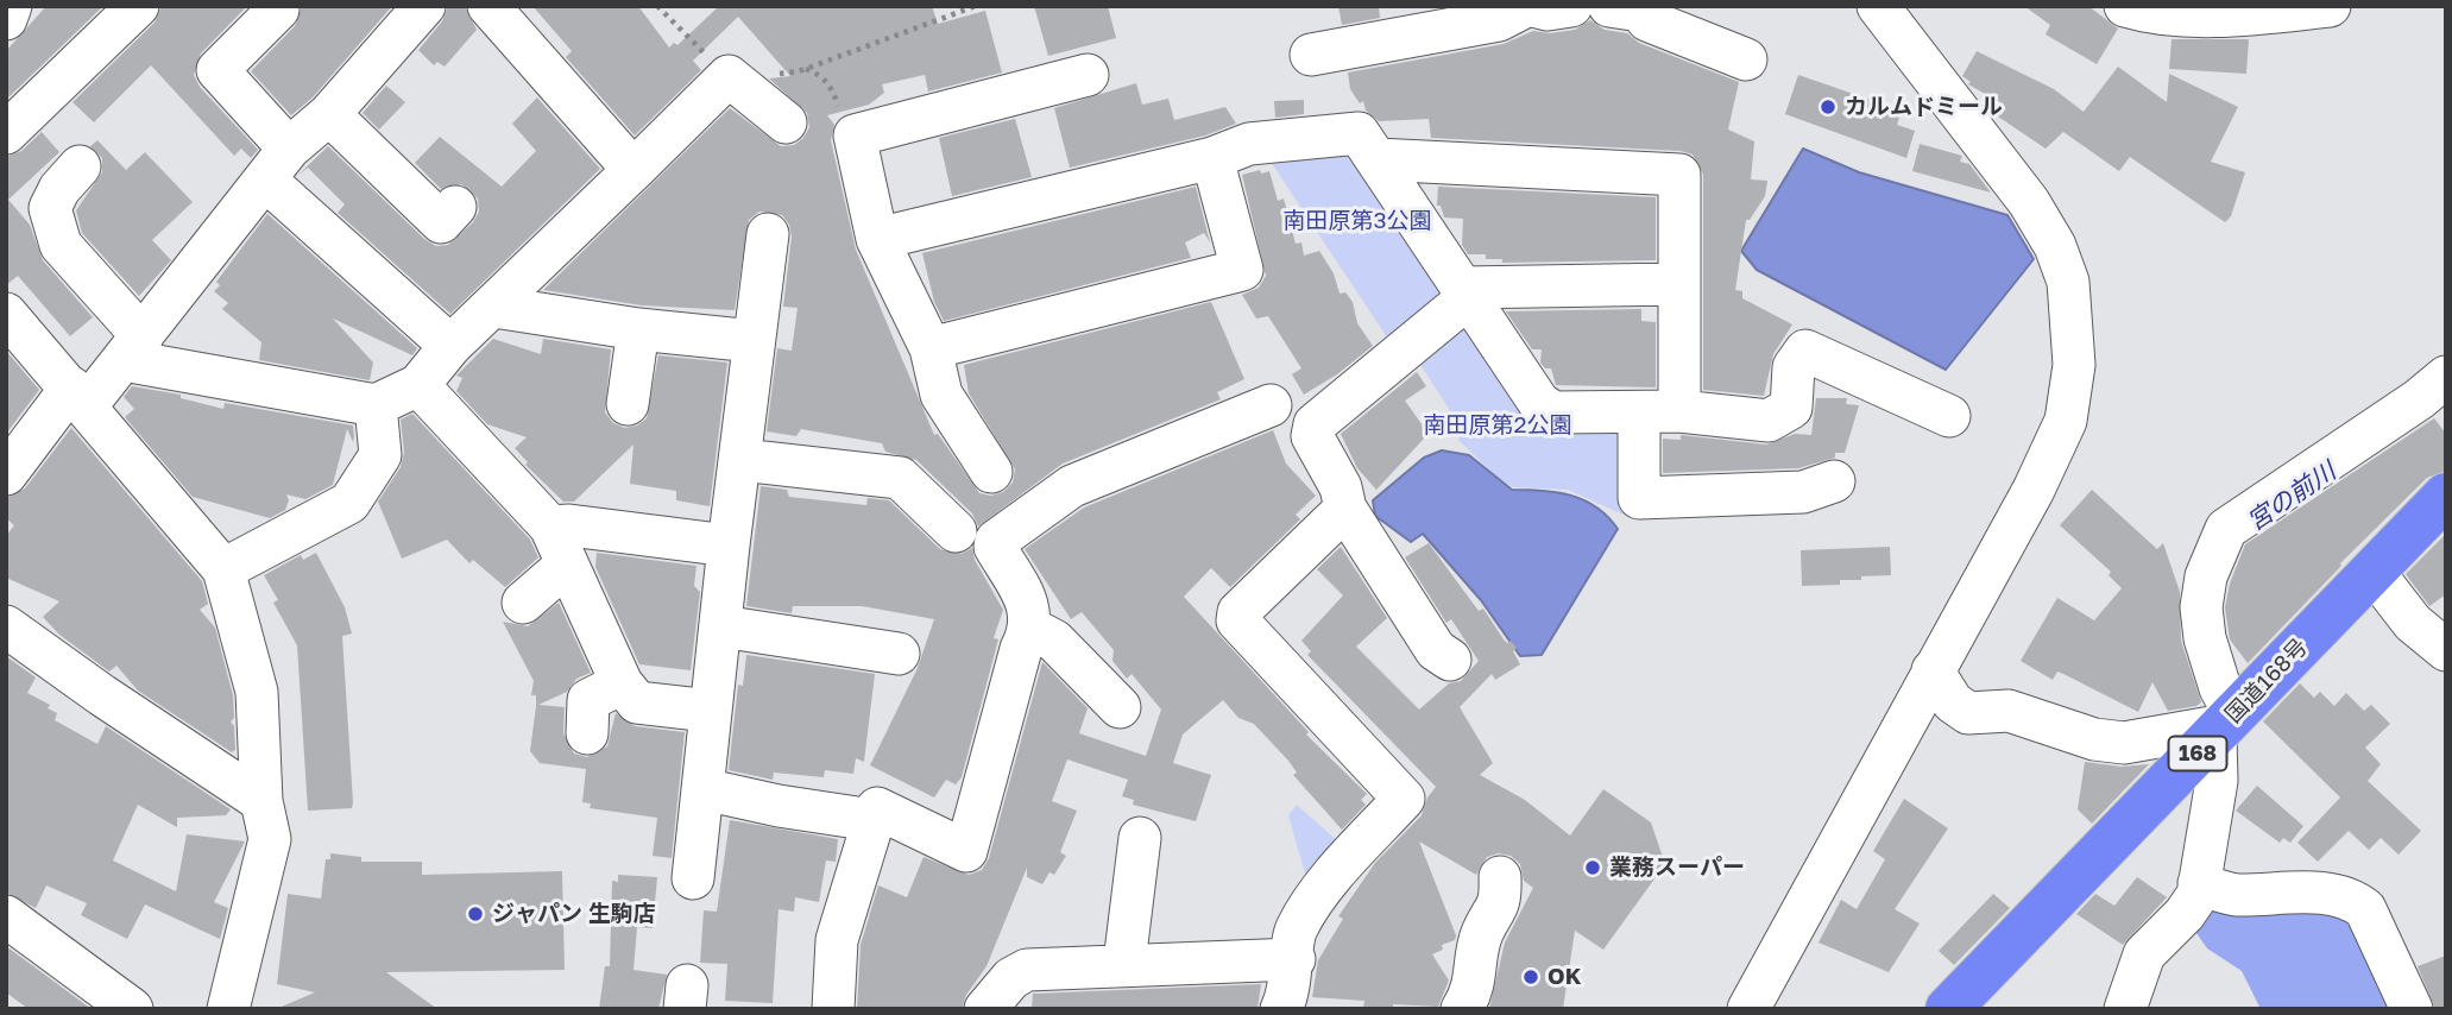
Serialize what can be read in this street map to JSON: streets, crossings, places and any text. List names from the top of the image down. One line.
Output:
{"streets":{"highway":["国道168号","168"]},"water":["宮の前川"],"parks":["南田原第3公園","南田原第2公園"],"places":["カルムドミール","業務スーパー","ジャパン 生駒店","OK"]}
